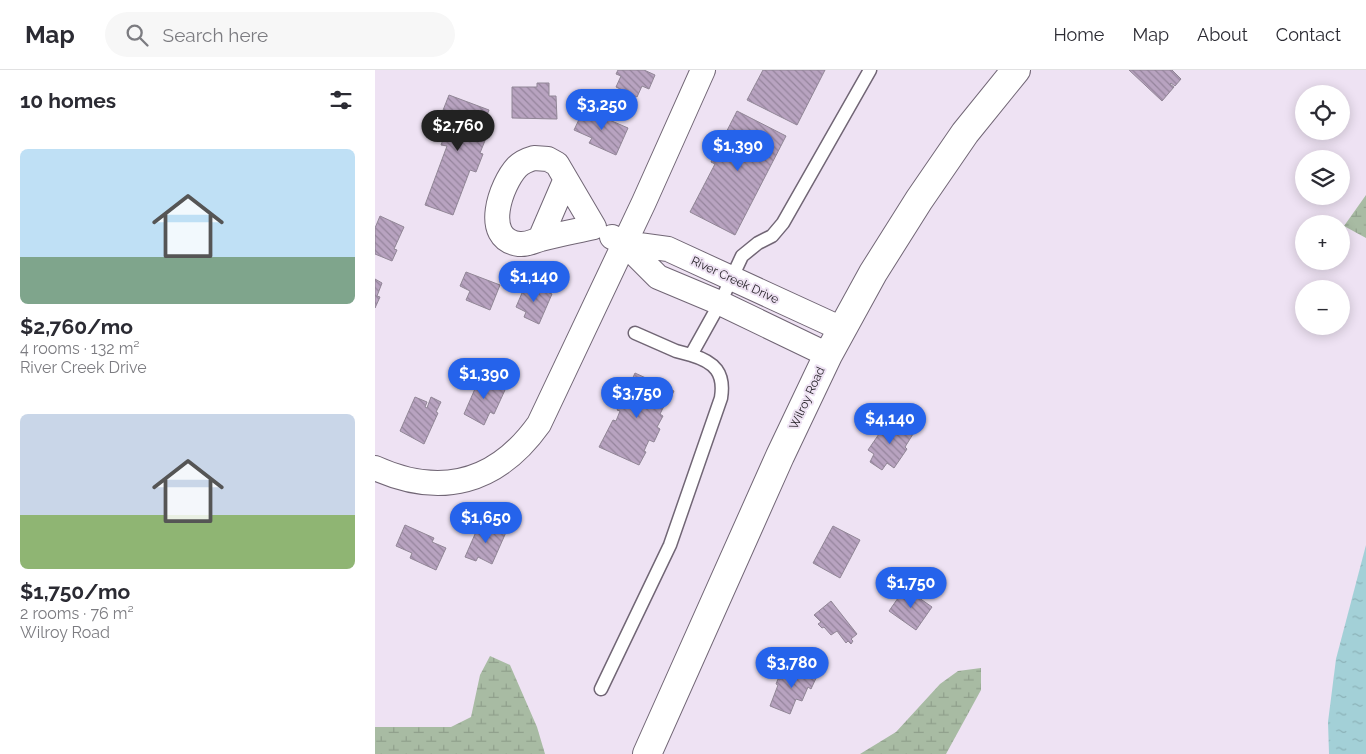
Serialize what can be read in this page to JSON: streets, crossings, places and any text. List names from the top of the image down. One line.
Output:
{"streets":{"main road":["Wilroy Road"],"street":["River Creek Drive"]},"crossings":[["River Creek Drive","Wilroy Road"]],"page":{"header":"Map","search":"Search here","nav":["Home","Map","About","Contact"],"heading":"10 homes","map_buttons":["+","−"],"price":["$3,250","$2,760","$1,390","$1,140","$1,390","$3,750","$4,140","$1,650","$1,750","$3,780"],"list":[{"name":"$2,760/mo","note":"4 rooms · 132 m² · River Creek Drive"},{"name":"$1,750/mo","note":"2 rooms · 76 m² · Wilroy Road"}]}}
